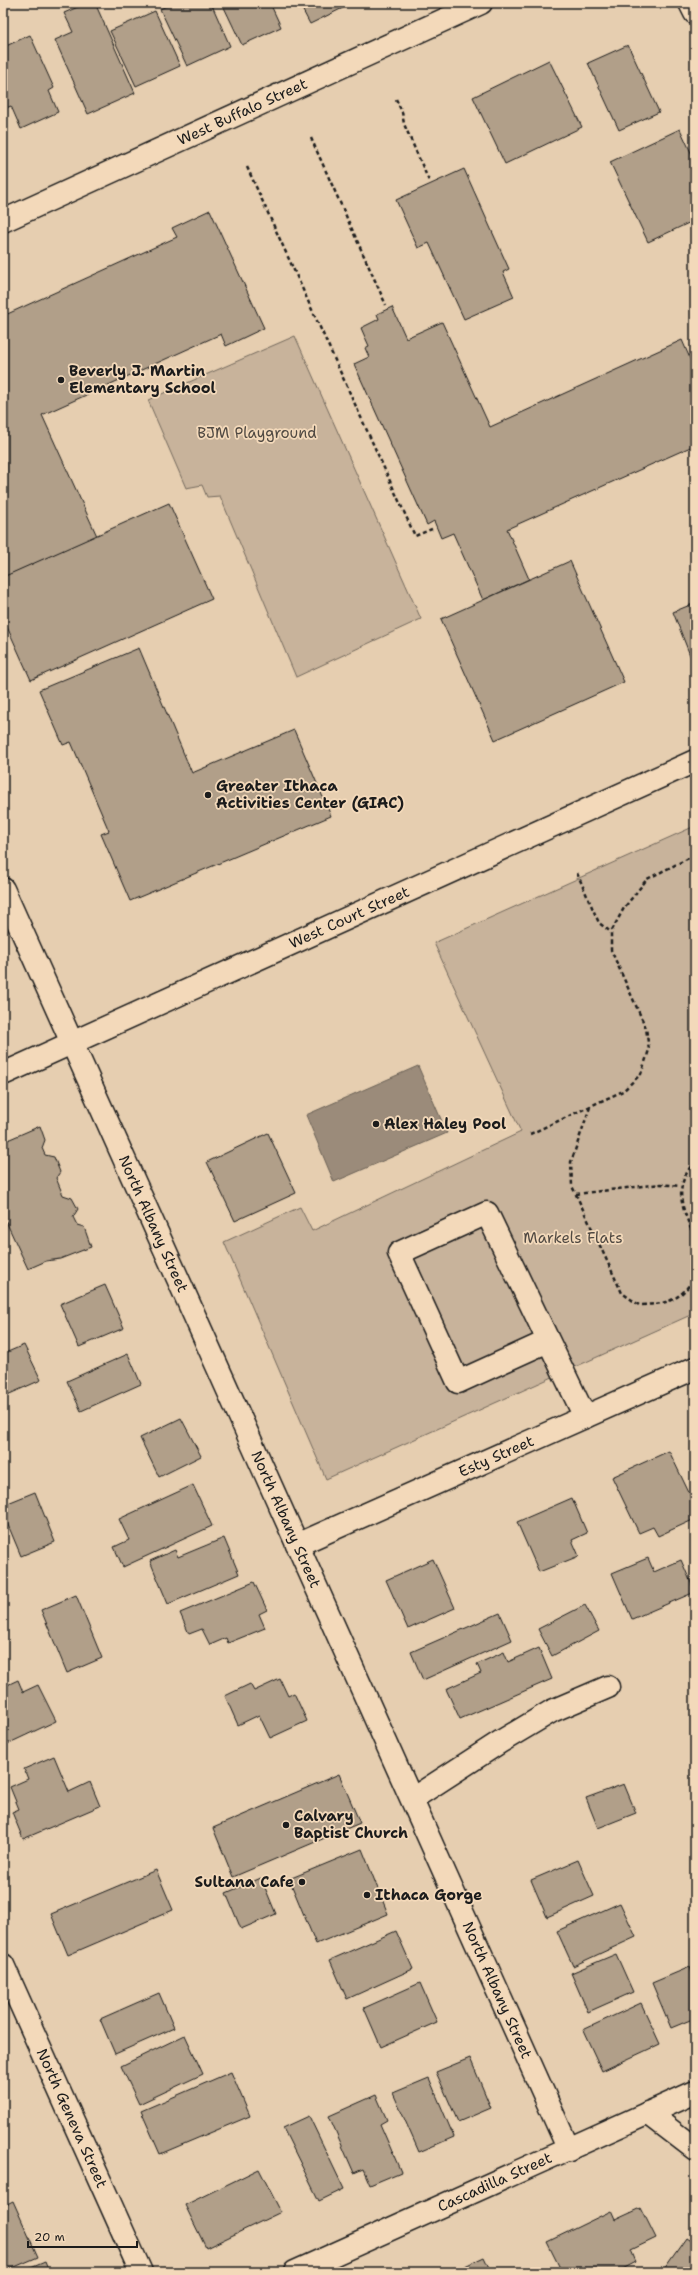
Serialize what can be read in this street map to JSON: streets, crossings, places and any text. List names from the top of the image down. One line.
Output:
{"streets":{"street":["West Buffalo Street","West Court Street","North Albany Street","Esty Street","North Geneva Street","Cascadilla Street"]},"crossings":[["West Court Street","North Albany Street"],["North Albany Street","Esty Street"],["North Albany Street","Cascadilla Street"]],"parks":["BJM Playground","Markels Flats"],"places":["Beverly J. Martin Elementary School","Greater Ithaca Activities Center (GIAC)","Alex Haley Pool","Calvary Baptist Church","Sultana Cafe","Ithaca Gorge"],"scale_bar":"20 m"}
